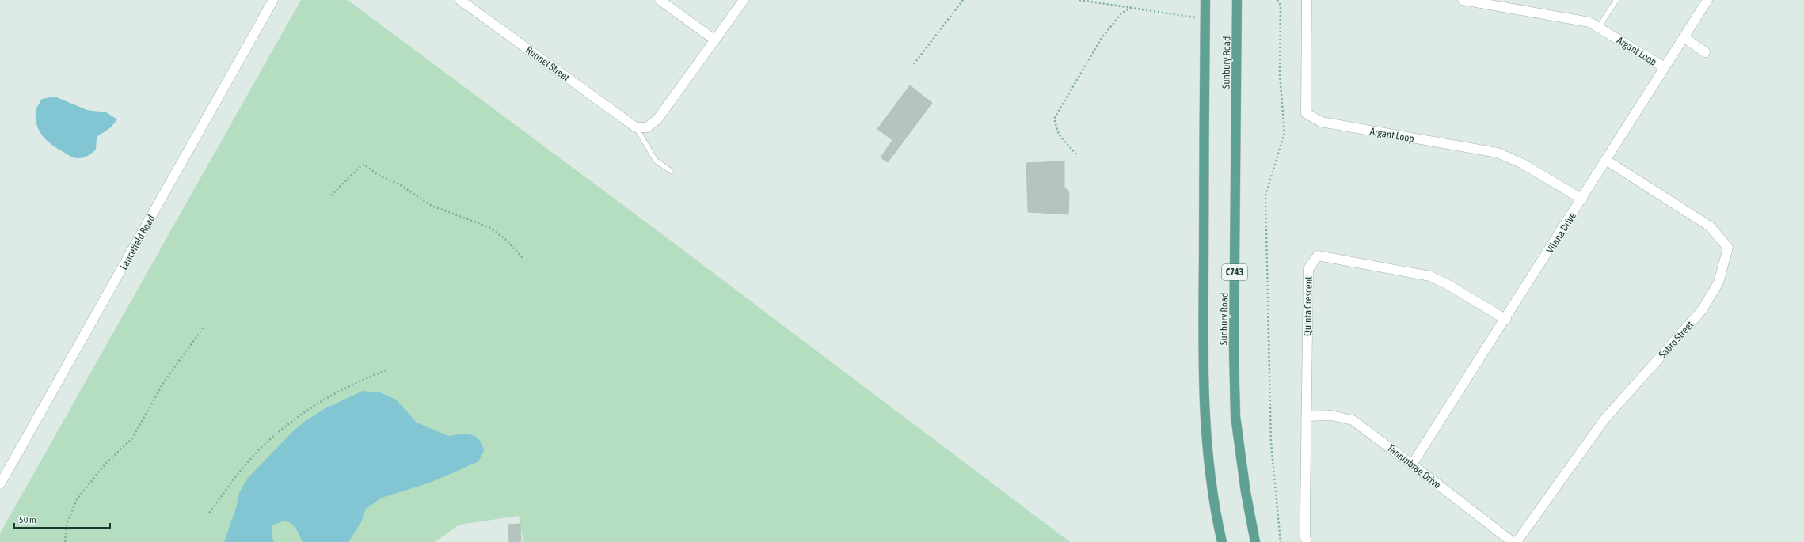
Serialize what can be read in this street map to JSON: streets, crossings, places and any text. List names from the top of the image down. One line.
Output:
{"streets":{"main road":["Sunbury Road","C743"],"street":["Argant Loop","Runnel Street","Vilana Drive","Lancefield Road","Quinta Crescent","Sabro Street","Tanninbrae Drive"]},"crossings":[["Argant Loop","Vilana Drive"],["Vilana Drive","Quinta Crescent"],["Vilana Drive","Sabro Street"],["Vilana Drive","Tanninbrae Drive"],["Quinta Crescent","Tanninbrae Drive"]],"scale_bar":"50 m"}
